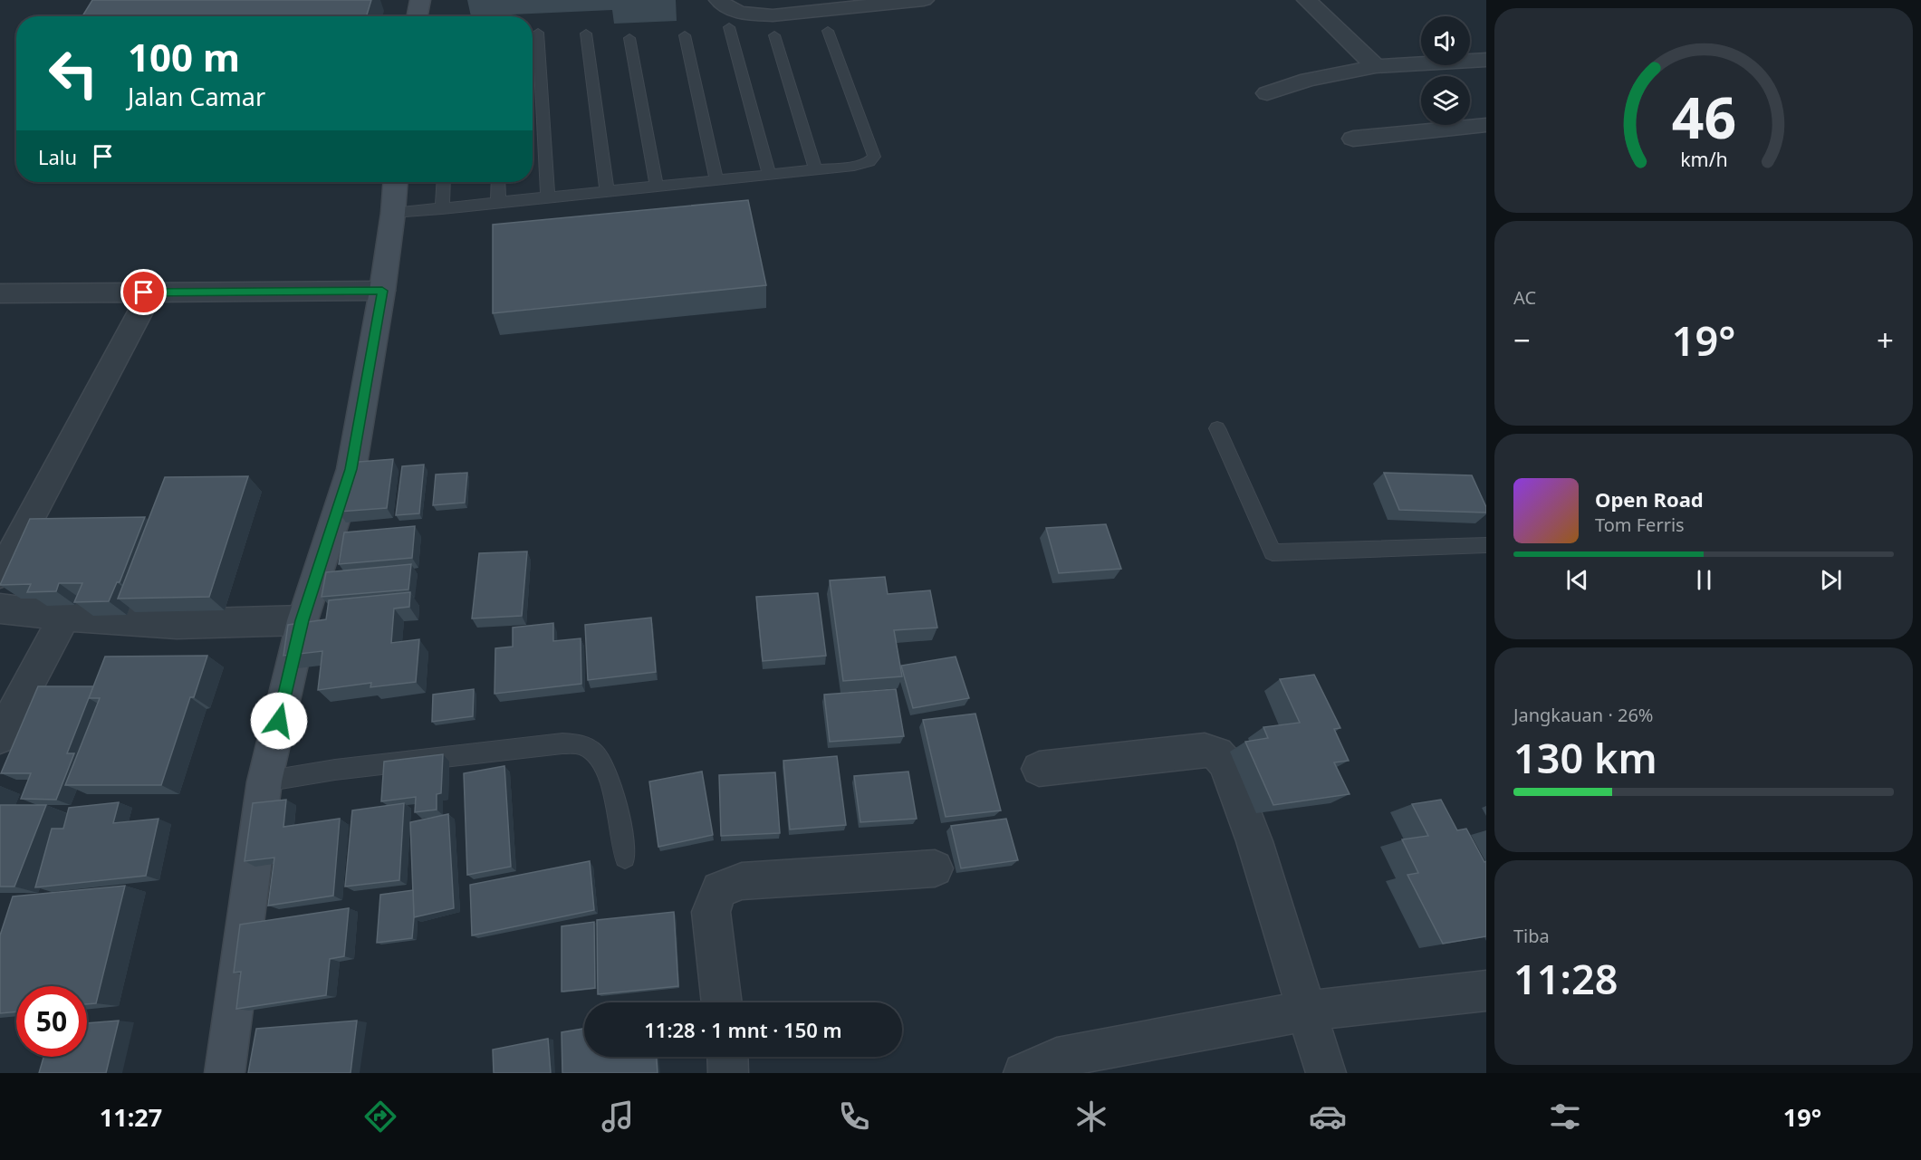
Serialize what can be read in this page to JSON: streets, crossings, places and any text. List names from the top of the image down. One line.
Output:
{"page":{"turn":["100 m","Jalan Camar"],"then":"Lalu","tile":["AC",["Jangkauan · 26%","130 km"],["Tiba","11:28"]],"heat":["−","19°","+"],"song":["Open Road","Tom Ferris"],"limit":"50","trip":"11:28 · 1 mnt · 150 m","tabs":["11:27","19°"],"gauge":["46","km/h"]}}
